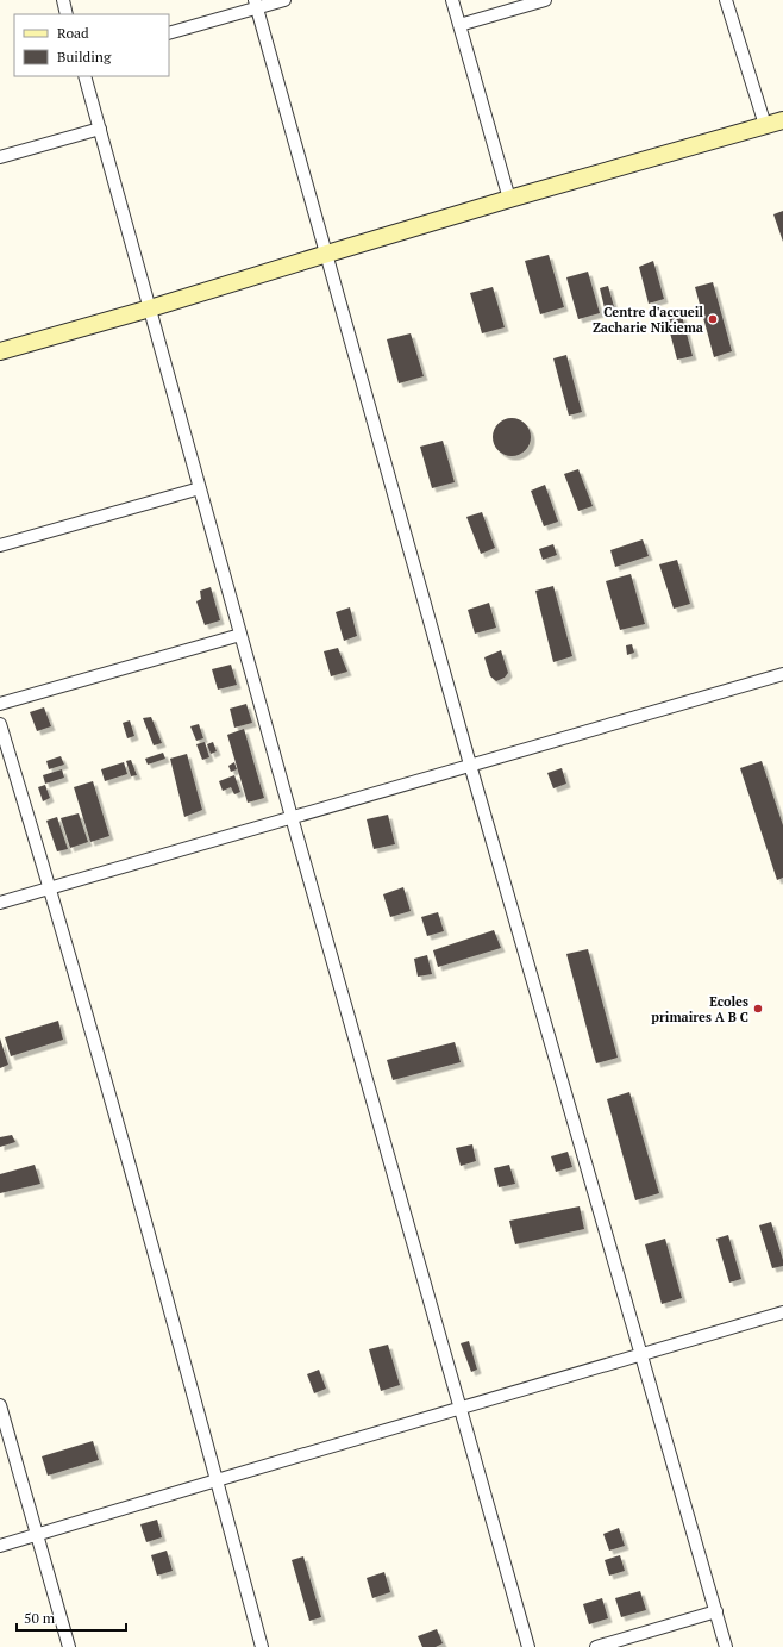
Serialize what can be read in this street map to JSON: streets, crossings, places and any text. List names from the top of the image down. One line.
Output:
{"places":["Centre d'accueil Zacharie Nikiema","Ecoles primaires A B C"],"legend":["Road","Building"],"scale_bar":"50 m"}
